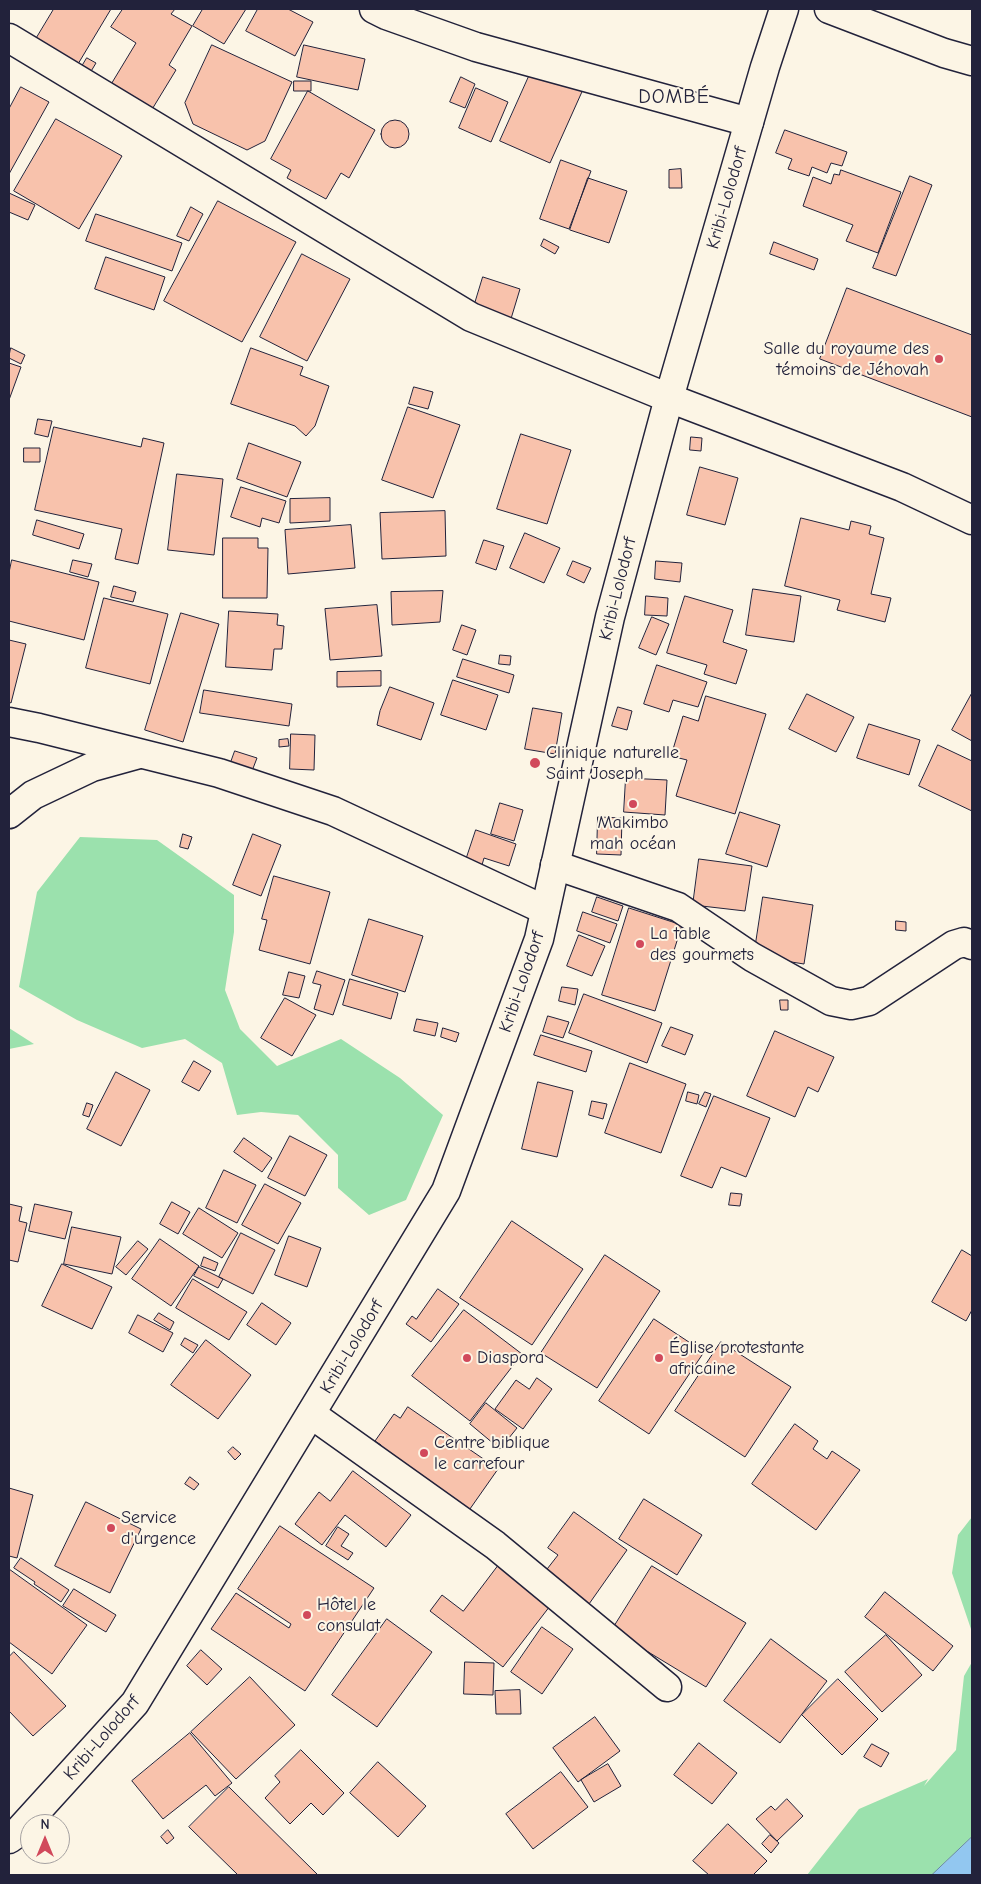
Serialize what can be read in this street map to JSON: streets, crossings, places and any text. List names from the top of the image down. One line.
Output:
{"streets":{"street":["Kribi-Lolodorf"]},"districts":["DOMBÉ"],"places":["Salle du royaume des témoins de Jéhovah","Clinique naturelle Saint Joseph","Makimbo mah océan","La table des gourmets","Diaspora","Église protestante africaine","Centre biblique le carrefour","Service d'urgence","Hôtel le consulat"],"north":"top"}
